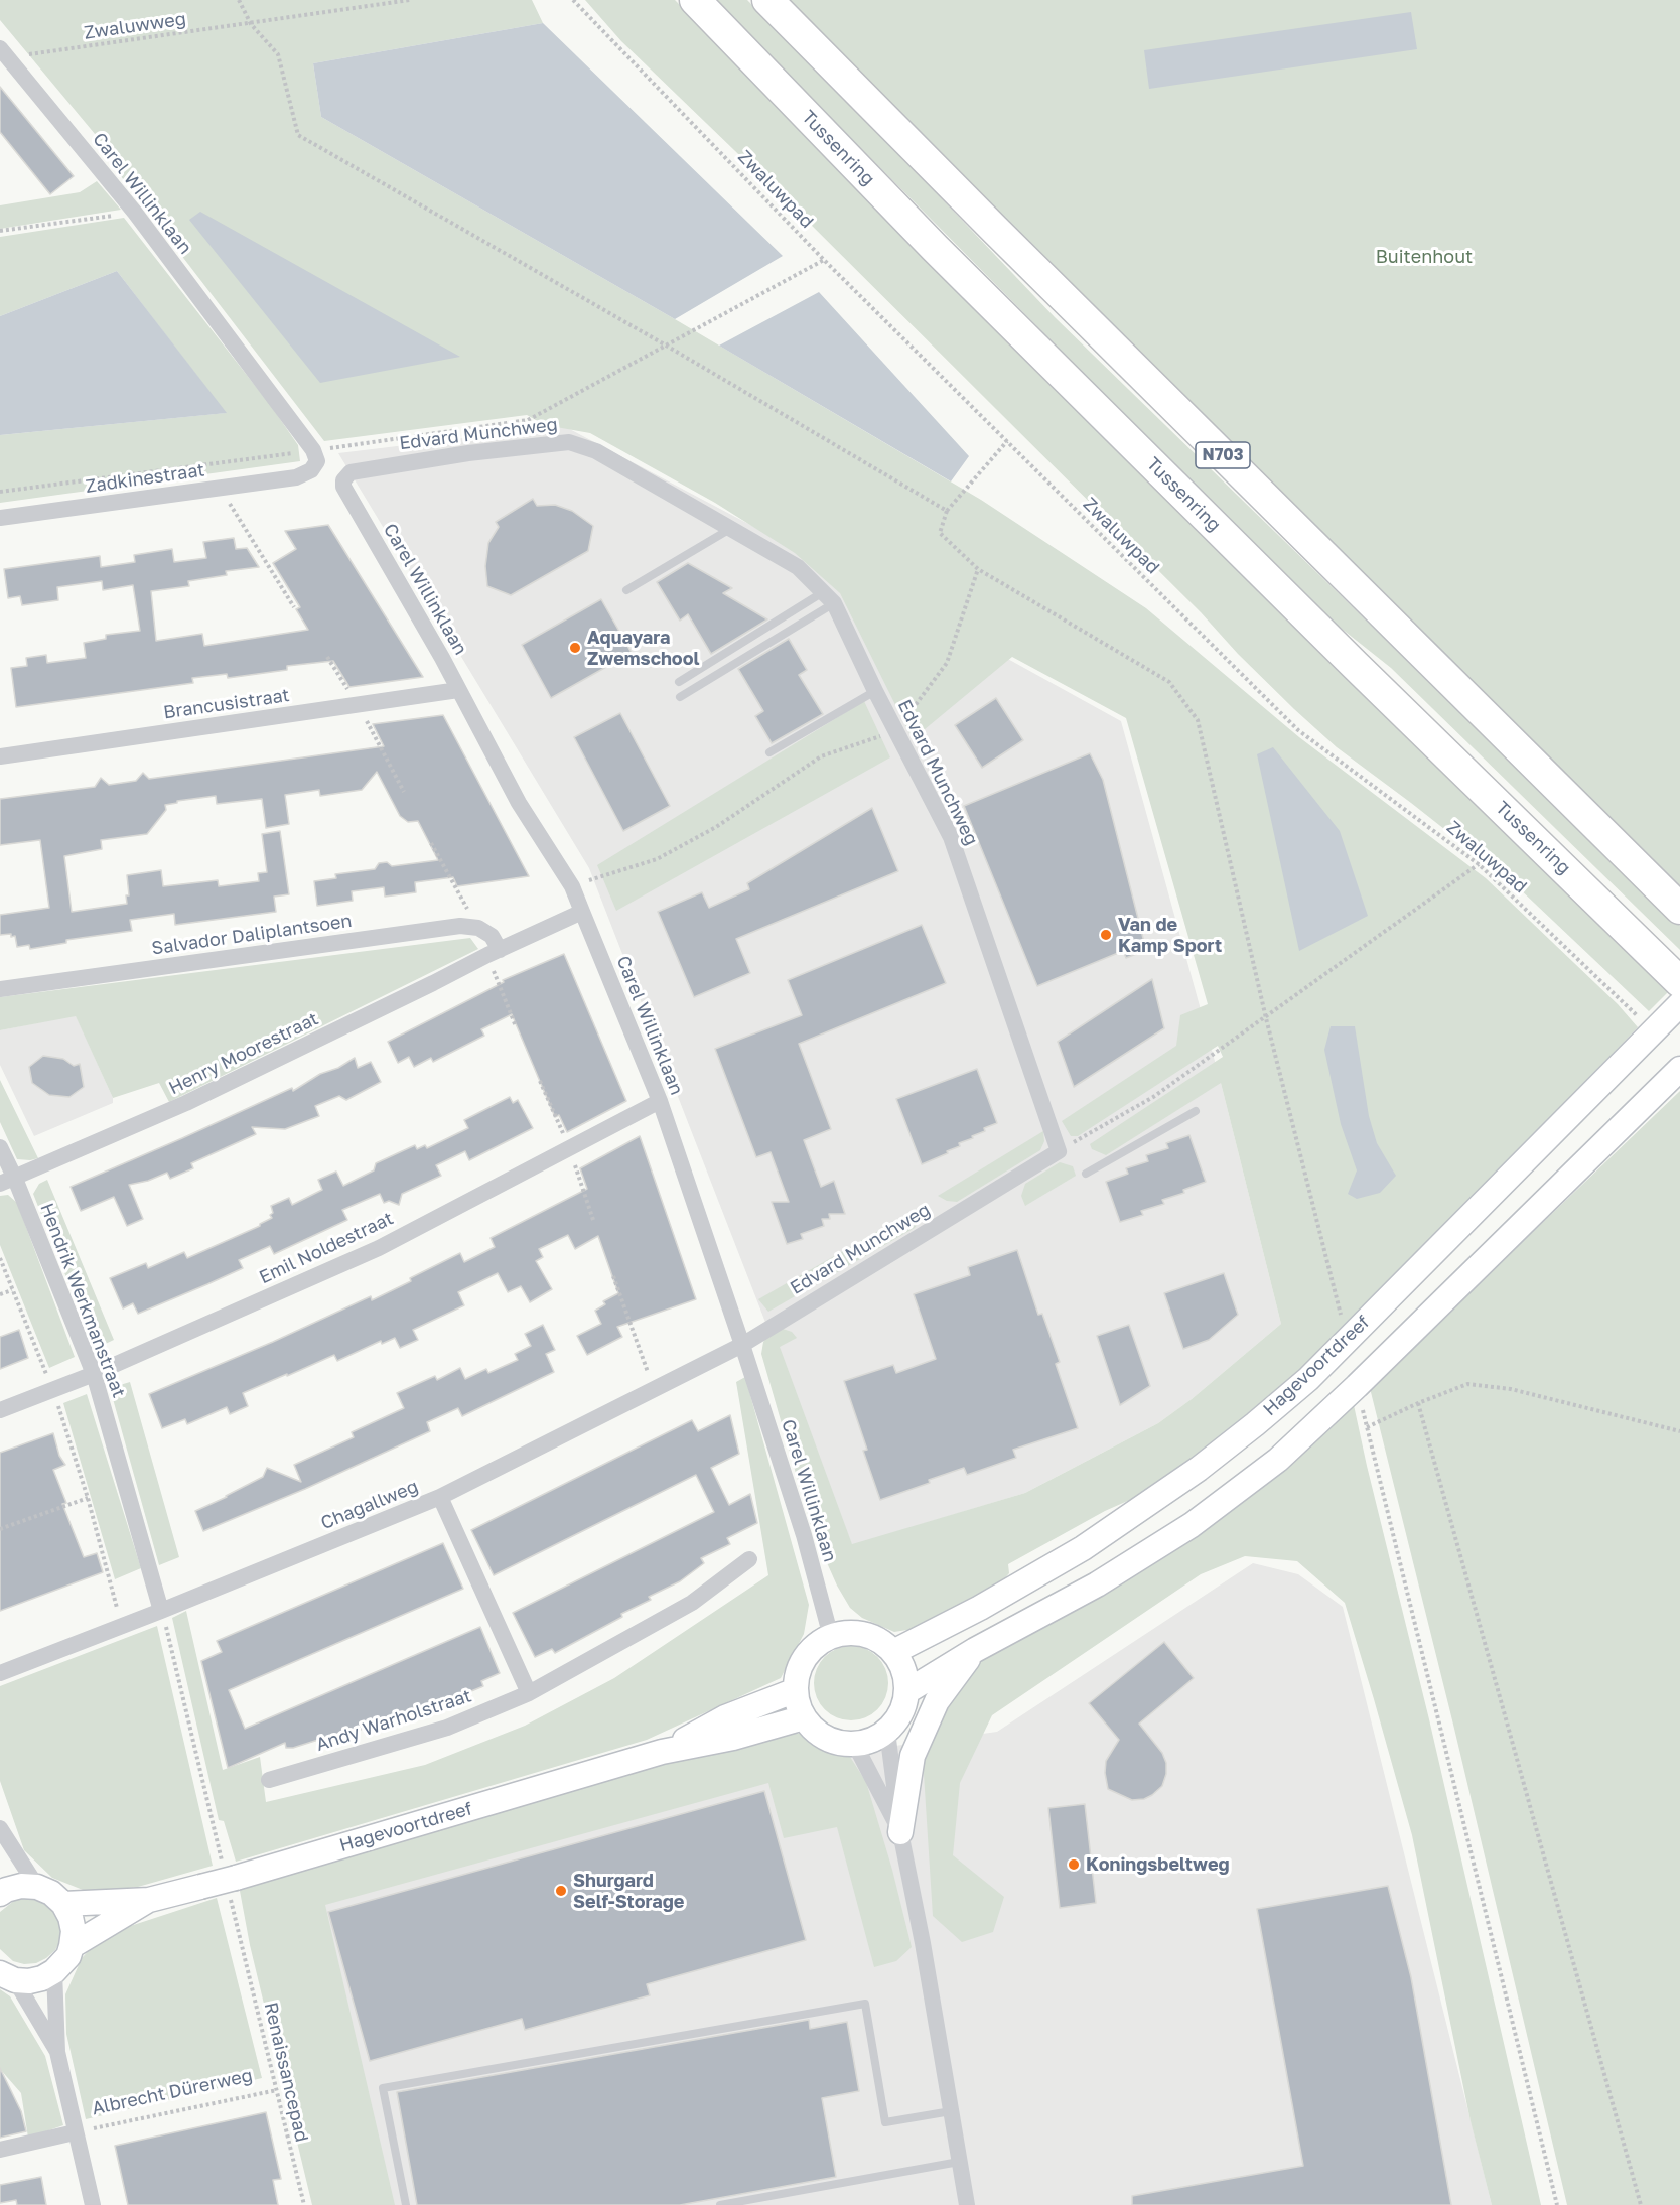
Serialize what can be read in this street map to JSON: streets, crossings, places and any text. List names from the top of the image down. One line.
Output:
{"streets":{"highway":["Tussenring","N703"],"main road":["Hagevoortdreef"],"street":["Carel Willinklaan","Edvard Munchweg","Zadkinestraat","Brancusistraat","Salvador Daliplantsoen","Henry Moorestraat","Emil Noldestraat","Hendrik Werkmanstraat","Chagallweg","Andy Warholstraat","Albrecht Dürerweg"],"path":["Zwaluwweg","Zwaluwpad","Renaissancepad"]},"crossings":[["Zwaluwweg","Carel Willinklaan"],["Zwaluwpad","Hagevoortdreef"],["Carel Willinklaan","Edvard Munchweg"],["Carel Willinklaan","Zadkinestraat"],["Carel Willinklaan","Brancusistraat"],["Carel Willinklaan","Henry Moorestraat"],["Carel Willinklaan","Emil Noldestraat"],["Carel Willinklaan","Hagevoortdreef"],["Carel Willinklaan","Chagallweg"],["Edvard Munchweg","Chagallweg"],["Henry Moorestraat","Hendrik Werkmanstraat"],["Emil Noldestraat","Hendrik Werkmanstraat"],["Hendrik Werkmanstraat","Chagallweg"],["Renaissancepad","Albrecht Dürerweg"]],"parks":["Buitenhout"],"places":["Aquayara Zwemschool","Van de Kamp Sport","Koningsbeltweg","Shurgard Self-Storage"]}
